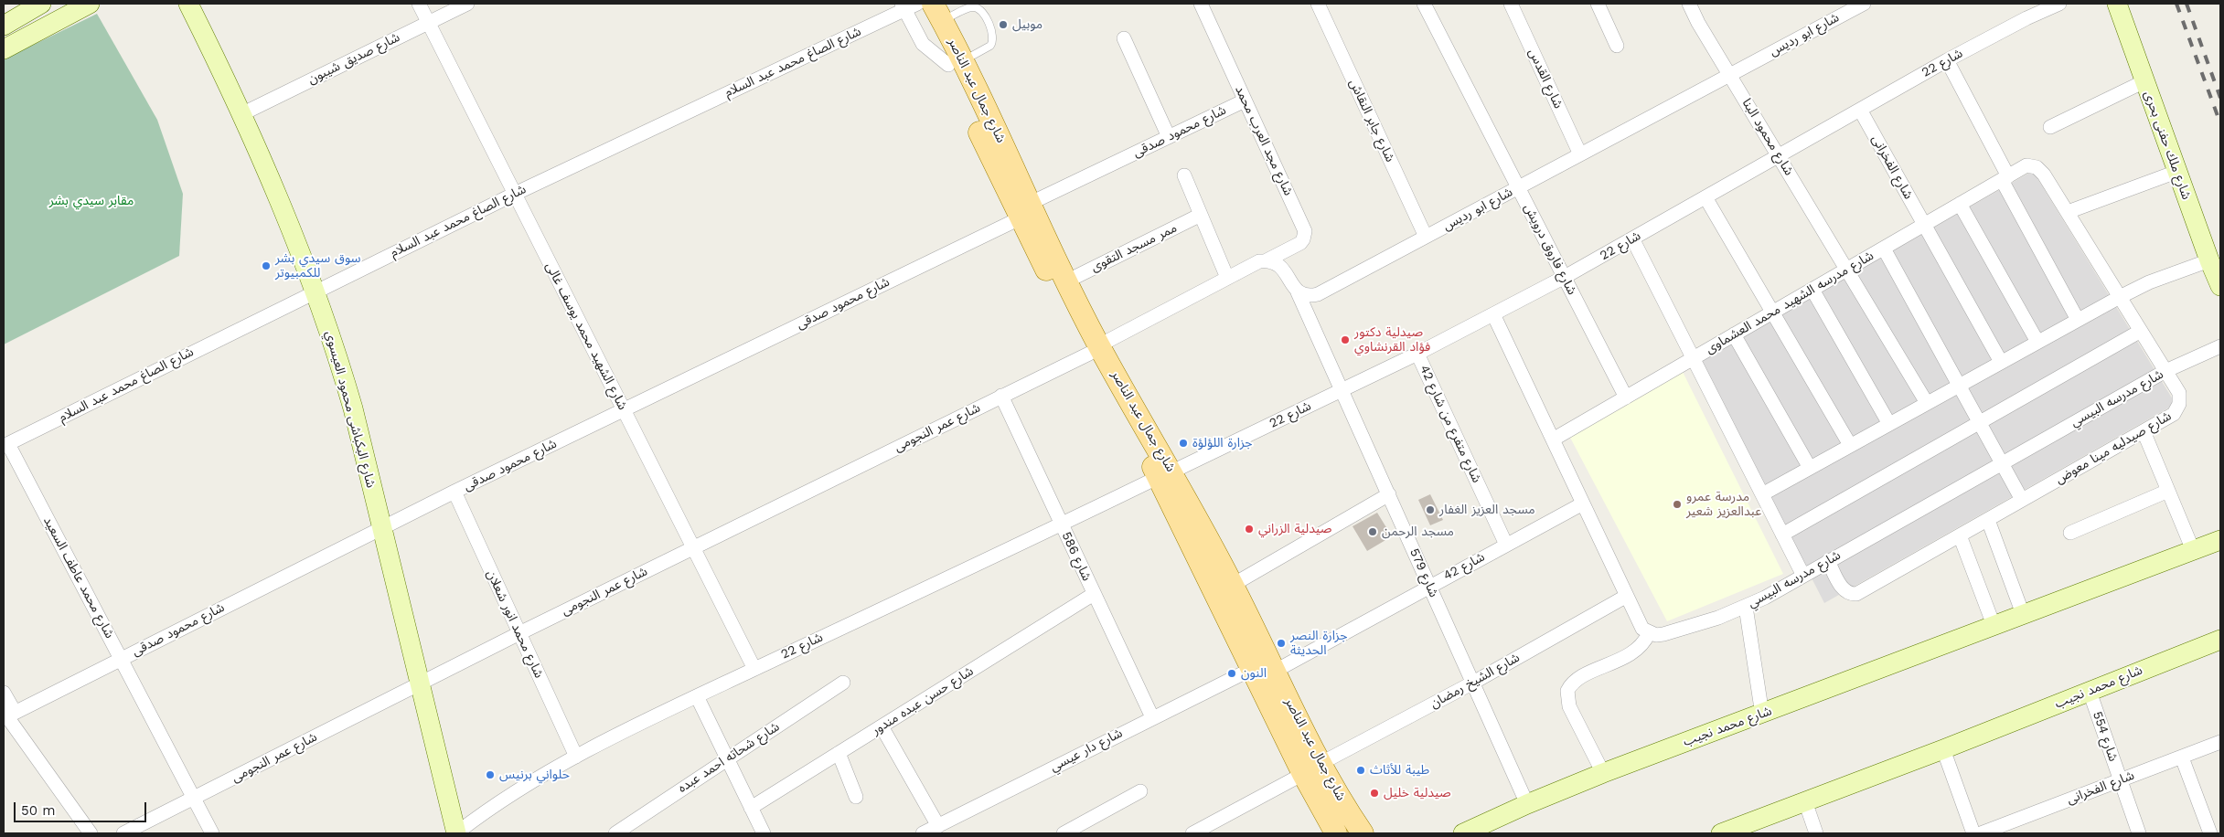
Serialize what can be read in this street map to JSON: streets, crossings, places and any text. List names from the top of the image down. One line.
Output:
{"streets":{"main road":["شارع جمال عبد الناصر"],"street":["شارع ابو رديس","شارع صديق شيبون","شارع الصاغ محمد عبد السلام","شارع 22","شارع القدس","شارع جابر النقاش","شارع محمود صدقى","شارع محمود البنا","شارع مجد العرب محمد","شارع ملك حفنى بحرى","شارع الفخرانى","ممر مسجد التقوى","شارع فاروق درويش","شارع مدرسه الشهيد محمد العشماوى","شارع الشهيد محمد يوسف غالى","شارع مدرسه البيسي","شارع البكباشى محمود العيسوي","شارع متفرع من شارع 42","شارع عمر النجومى","شارع صيدليه مينا معوض","شارع 586","شارع 42","شارع 579","شارع محمد عاطف السعيد","شارع محمد انور شعلان","شارع الشيخ رمضان","شارع محمد نجيب","شارع حسن عبده مندور","شارع 554","شارع دار عيسي","شارع شحاته احمد عبده"]},"crossings":[["شارع ابو رديس","شارع القدس"],["شارع ابو رديس","شارع جابر النقاش"],["شارع ابو رديس","شارع محمود البنا"],["شارع ابو رديس","شارع فاروق درويش"],["شارع ابو رديس","شارع 579"],["شارع صديق شيبون","شارع الشهيد محمد يوسف غالى"],["شارع صديق شيبون","شارع البكباشى محمود العيسوي"],["شارع الصاغ محمد عبد السلام","شارع جمال عبد الناصر"],["شارع الصاغ محمد عبد السلام","شارع الشهيد محمد يوسف غالى"],["شارع الصاغ محمد عبد السلام","شارع البكباشى محمود العيسوي"],["شارع الصاغ محمد عبد السلام","شارع محمد عاطف السعيد"],["شارع 22","شارع جمال عبد الناصر"],["شارع 22","شارع محمود البنا"],["شارع 22","شارع الفخرانى"],["شارع 22","شارع فاروق درويش"],["شارع 22","شارع الشهيد محمد يوسف غالى"],["شارع 22","شارع البكباشى محمود العيسوي"],["شارع 22","شارع متفرع من شارع 42"],["شارع 22","شارع 586"],["شارع 22","شارع 579"],["شارع 22","شارع محمد انور شعلان"],["شارع جمال عبد الناصر","شارع محمود صدقى"],["شارع جمال عبد الناصر","ممر مسجد التقوى"],["شارع جمال عبد الناصر","شارع عمر النجومى"],["شارع جمال عبد الناصر","شارع 42"],["شارع جمال عبد الناصر","شارع الشيخ رمضان"],["شارع جمال عبد الناصر","شارع دار عيسي"],["شارع محمود صدقى","شارع مجد العرب محمد"],["شارع محمود صدقى","شارع الشهيد محمد يوسف غالى"],["شارع محمود صدقى","شارع البكباشى محمود العيسوي"],["شارع محمود صدقى","شارع محمد عاطف السعيد"],["شارع محمود صدقى","شارع محمد انور شعلان"],["شارع محمود البنا","شارع مدرسه الشهيد محمد العشماوى"],["شارع الفخرانى","شارع مدرسه الشهيد محمد العشماوى"],["شارع الفخرانى","شارع 554"],["شارع فاروق درويش","شارع مدرسه الشهيد محمد العشماوى"],["شارع مدرسه الشهيد محمد العشماوى","شارع صيدليه مينا معوض"],["شارع الشهيد محمد يوسف غالى","شارع عمر النجومى"],["شارع مدرسه البيسي","شارع صيدليه مينا معوض"],["شارع البكباشى محمود العيسوي","شارع عمر النجومى"],["شارع متفرع من شارع 42","شارع 42"],["شارع عمر النجومى","شارع 586"],["شارع عمر النجومى","شارع محمد عاطف السعيد"],["شارع عمر النجومى","شارع محمد انور شعلان"],["شارع 586","شارع حسن عبده مندور"],["شارع 586","شارع دار عيسي"],["شارع 42","شارع 579"],["شارع 579","شارع الشيخ رمضان"],["شارع 579","شارع محمد نجيب"],["شارع محمد نجيب","شارع 554"]],"parks":["مقابر سيدي بشر"],"places":["موبيل","سوق سيدي بشر للكمبيوتر","صيدلية دكتور فؤاد القرنشاوي","جزارة اللؤلؤة","مدرسة عمرو عبدالعزيز شعير","مسجد العزيز الغفار","صيدلية الزراني","مسجد الرحمن","جزارة النصر الحديثة","النون","طيبة للأثاث","حلواني برنيس","صيدلية خليل"],"scale_bar":"50 m"}
